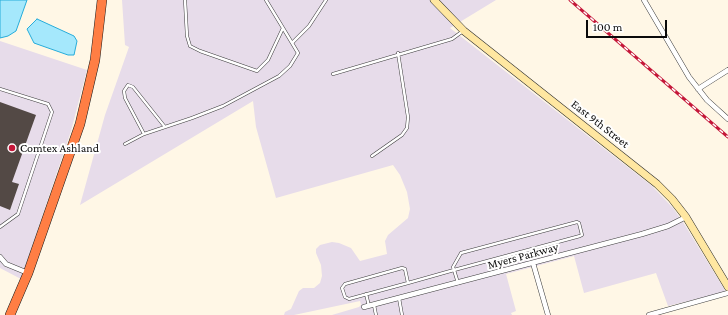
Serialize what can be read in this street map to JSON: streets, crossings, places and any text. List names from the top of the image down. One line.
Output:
{"streets":{"street":["East 9th Street","Myers Parkway"]},"crossings":[["East 9th Street","Myers Parkway"]],"places":["Comtex Ashland"],"scale_bar":"100 m"}
